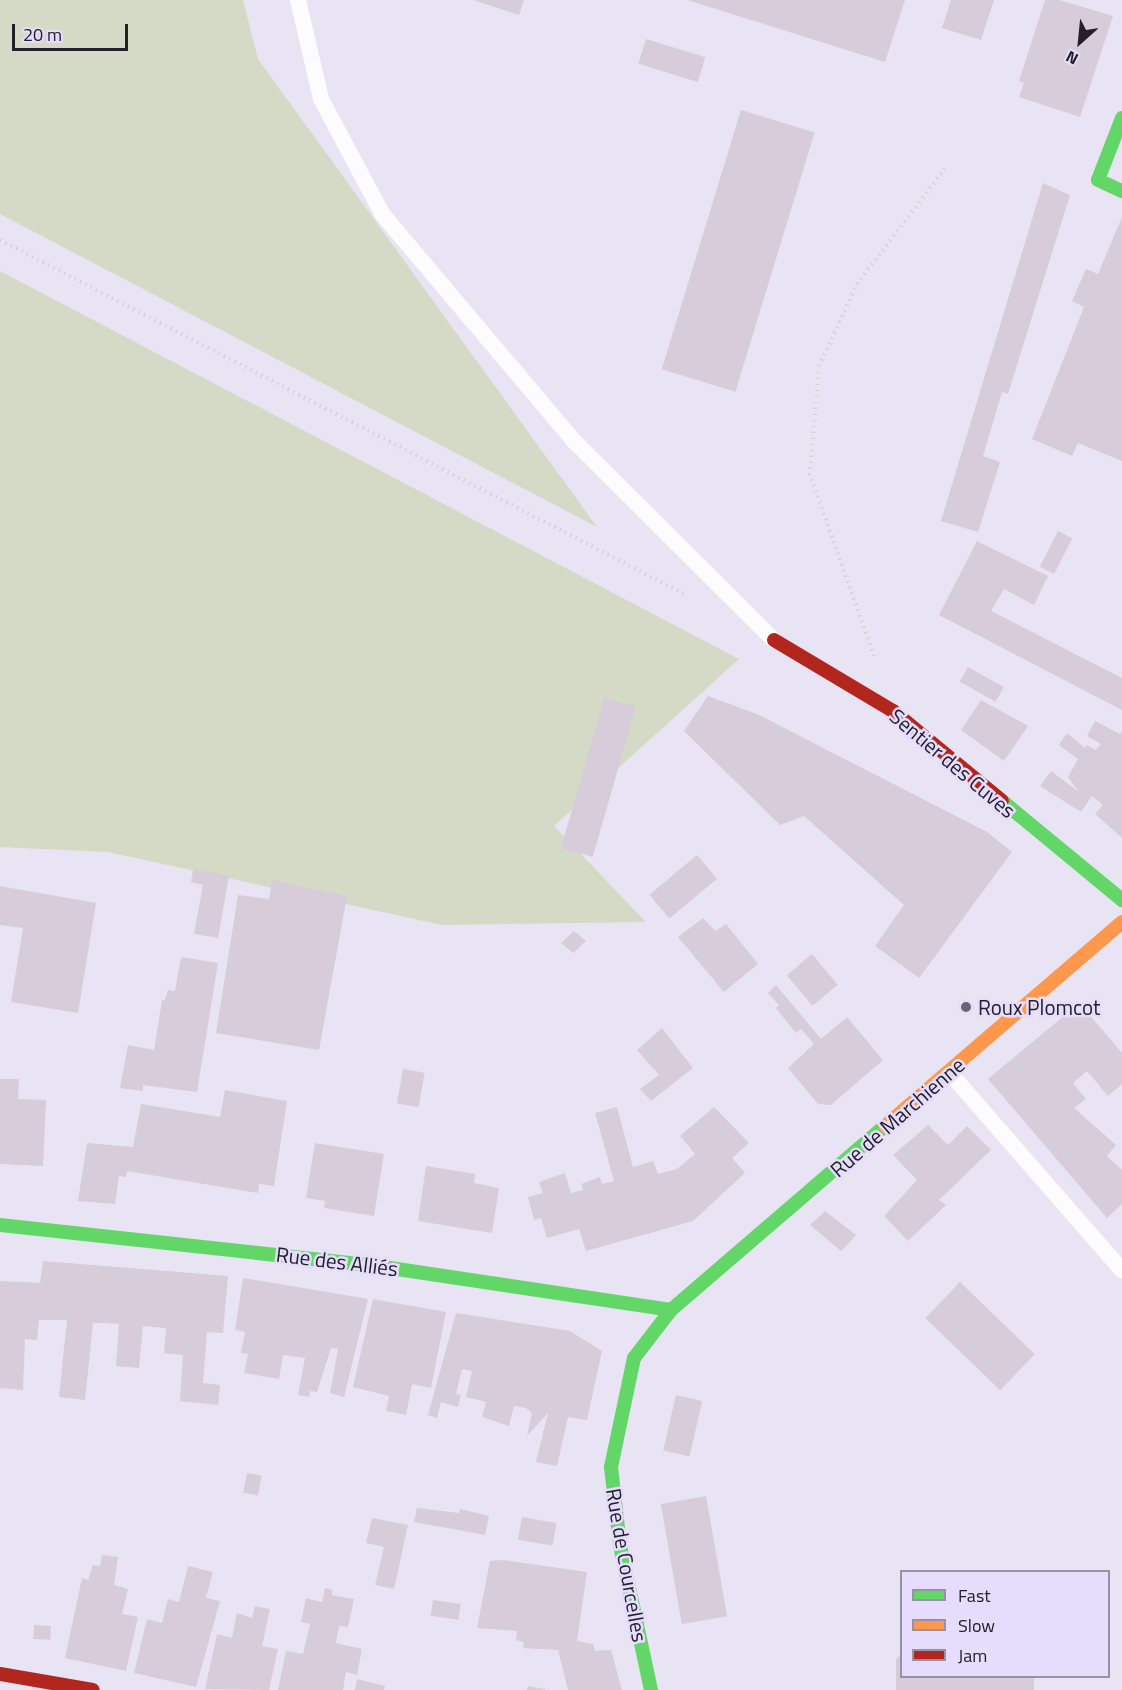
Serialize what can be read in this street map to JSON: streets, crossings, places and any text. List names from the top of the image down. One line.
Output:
{"streets":{"street":["Sentier des Cuves","Rue de Marchienne","Rue des Alliés","Rue de Courcelles"]},"crossings":[["Rue de Marchienne","Rue des Alliés"],["Rue de Marchienne","Rue de Courcelles"],["Rue des Alliés","Rue de Courcelles"]],"places":["Roux Plomcot"],"legend":["Fast","Slow","Jam"],"scale_bar":"20 m","north":"bottom left"}
